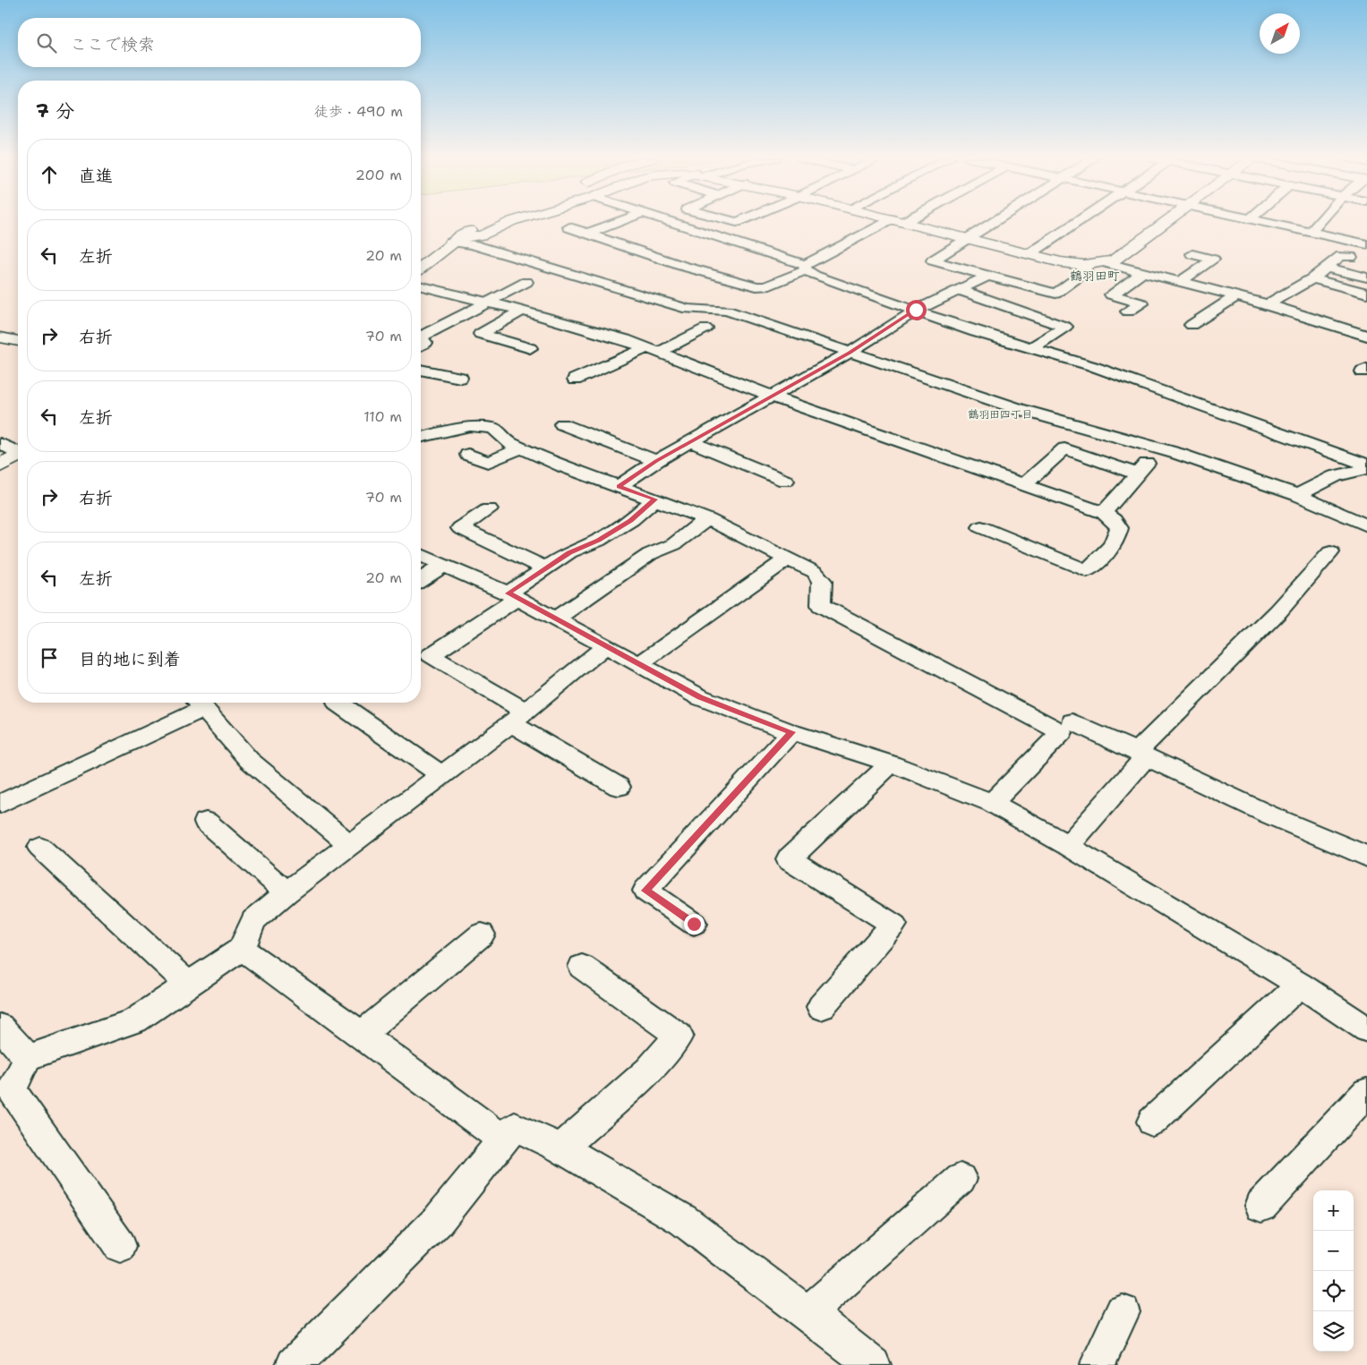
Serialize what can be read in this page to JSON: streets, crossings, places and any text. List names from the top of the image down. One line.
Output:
{"districts":["鶴羽田町","鶴羽田四丁目"],"north":"top right","page":{"search":"ここで検索","heading":["7 分","徒歩 · 490 m"],"list":[["直進","200 m"],["左折","20 m"],["右折","70 m"],["左折","110 m"],["右折","70 m"],["左折","20 m"],"目的地に到着"],"map_buttons":["+","−"]}}
